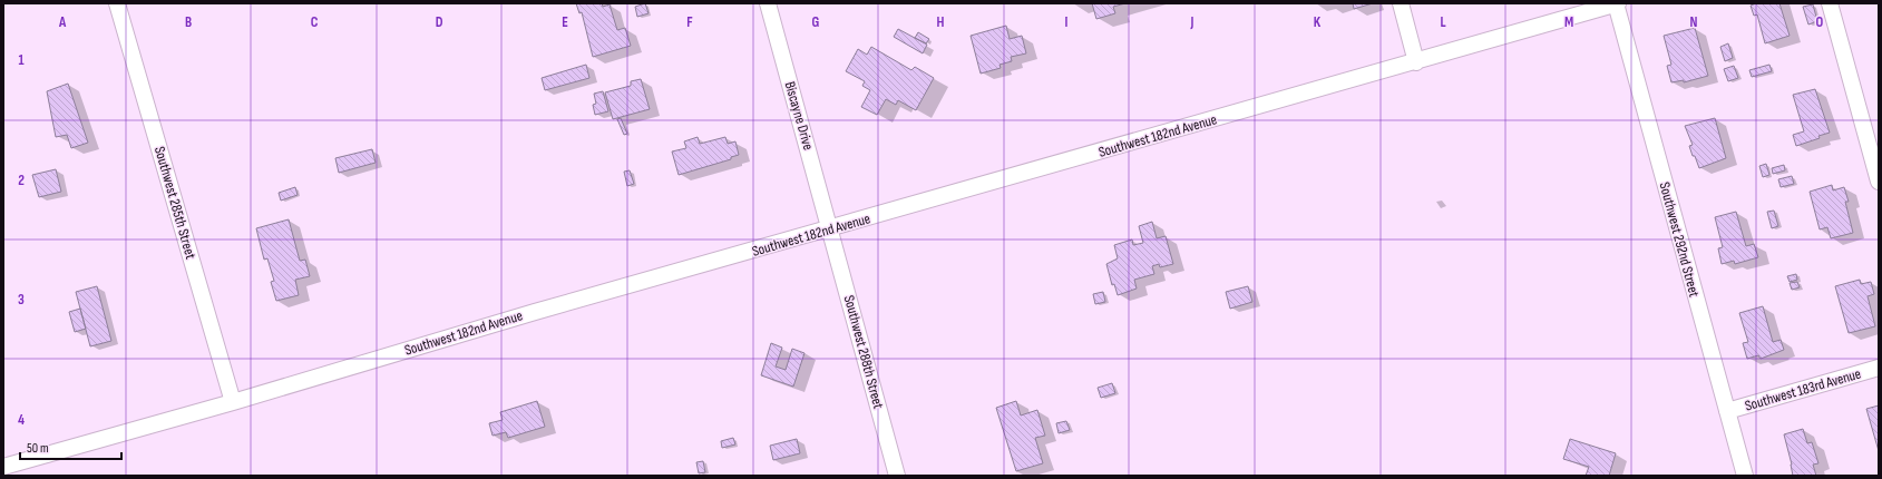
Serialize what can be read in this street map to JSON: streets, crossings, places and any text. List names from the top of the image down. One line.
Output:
{"streets":{"street":["Biscayne Drive","Southwest 182nd Avenue","Southwest 285th Street","Southwest 292nd Street","Southwest 288th Street","Southwest 183rd Avenue"]},"crossings":[["Biscayne Drive","Southwest 182nd Avenue"],["Biscayne Drive","Southwest 288th Street"],["Southwest 182nd Avenue","Southwest 285th Street"],["Southwest 182nd Avenue","Southwest 292nd Street"],["Southwest 182nd Avenue","Southwest 288th Street"],["Southwest 292nd Street","Southwest 183rd Avenue"]],"scale_bar":"50 m","grid":{"columns":["A","B","C","D","E","F","G","H","I","J","K","L","M","N","O"],"rows":["1","2","3","4"]}}
